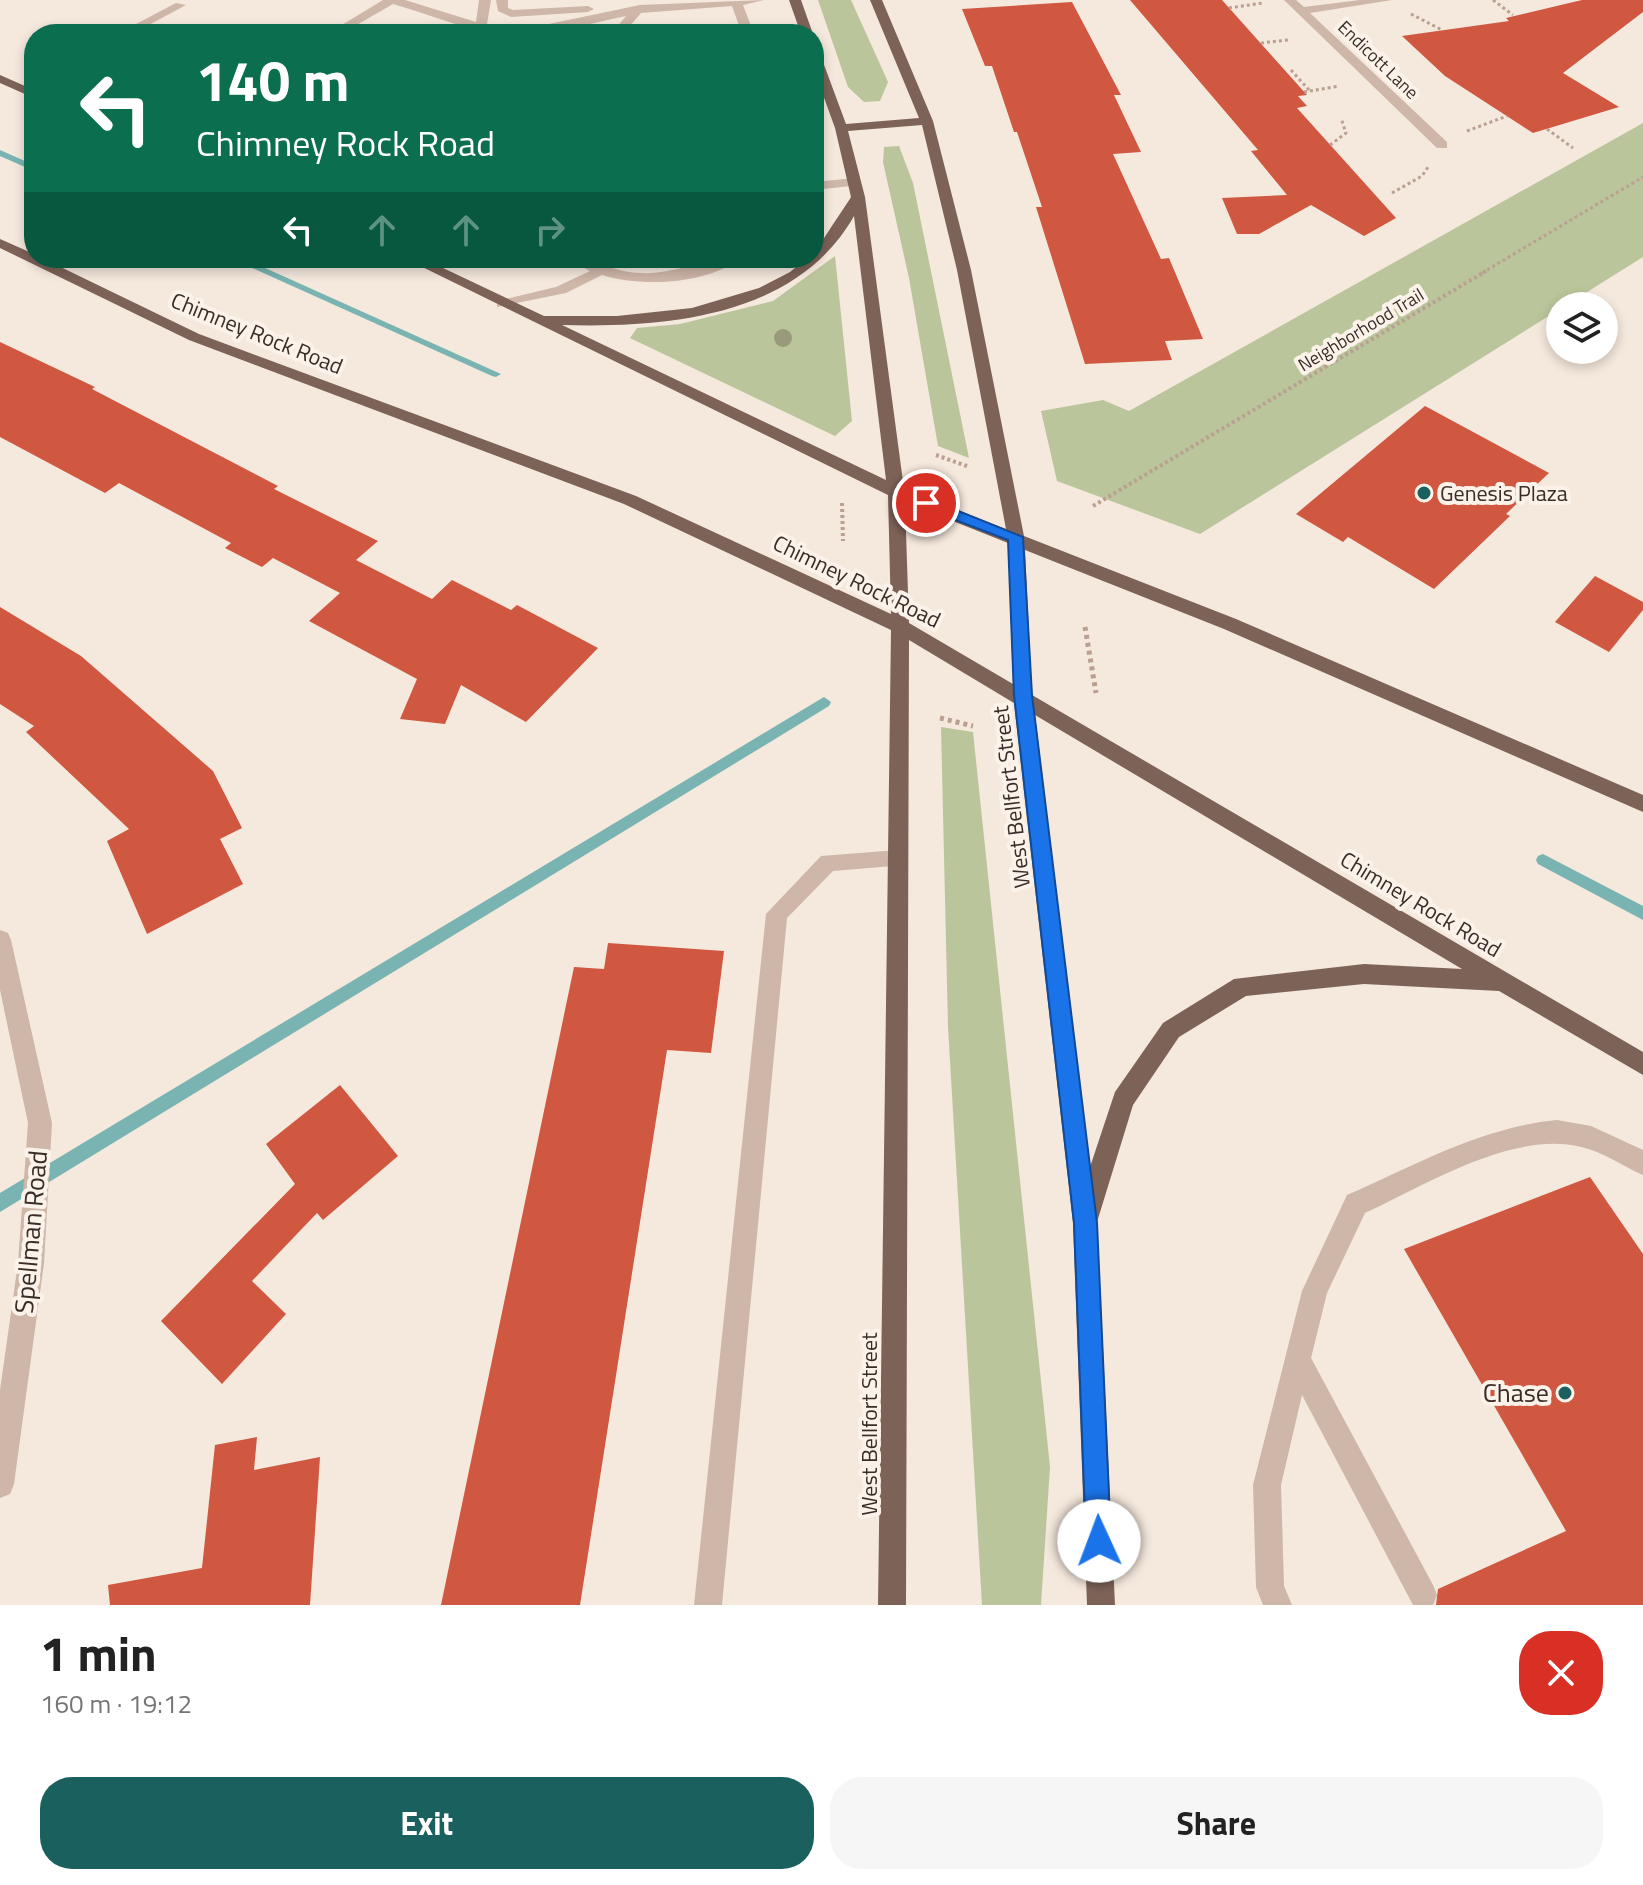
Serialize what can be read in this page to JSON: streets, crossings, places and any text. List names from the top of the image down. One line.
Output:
{"streets":{"main road":["Chimney Rock Road","West Bellfort Street"],"street":["Endicott Lane","Spellman Road"],"path":["Neighborhood Trail"]},"crossings":[["Chimney Rock Road","West Bellfort Street"]],"places":["Genesis Plaza","Chase"],"page":{"turn":["140 m","Chimney Rock Road"],"heading":["1 min","160 m · 19:12"],"buttons":["Exit","Share"]}}
